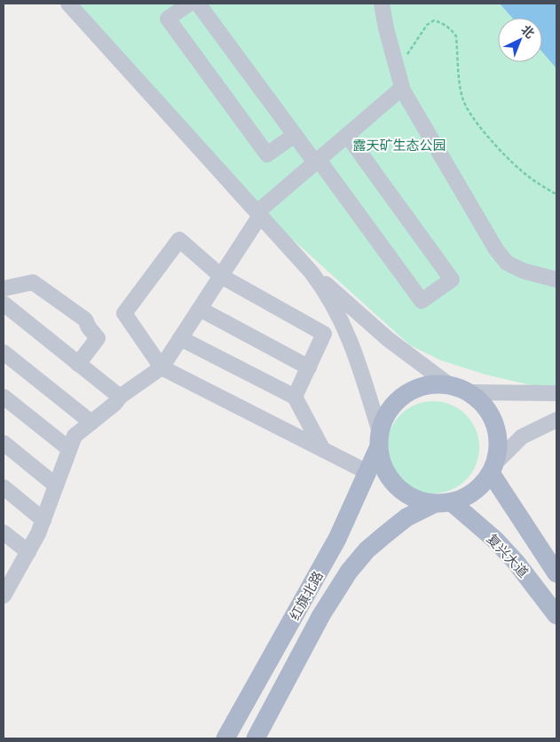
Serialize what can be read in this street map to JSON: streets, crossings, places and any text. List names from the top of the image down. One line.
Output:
{"streets":{"main road":["复兴大道","红旗北路"]},"crossings":[["复兴大道","红旗北路"]],"parks":["露天矿生态公园"],"north":"top right"}
